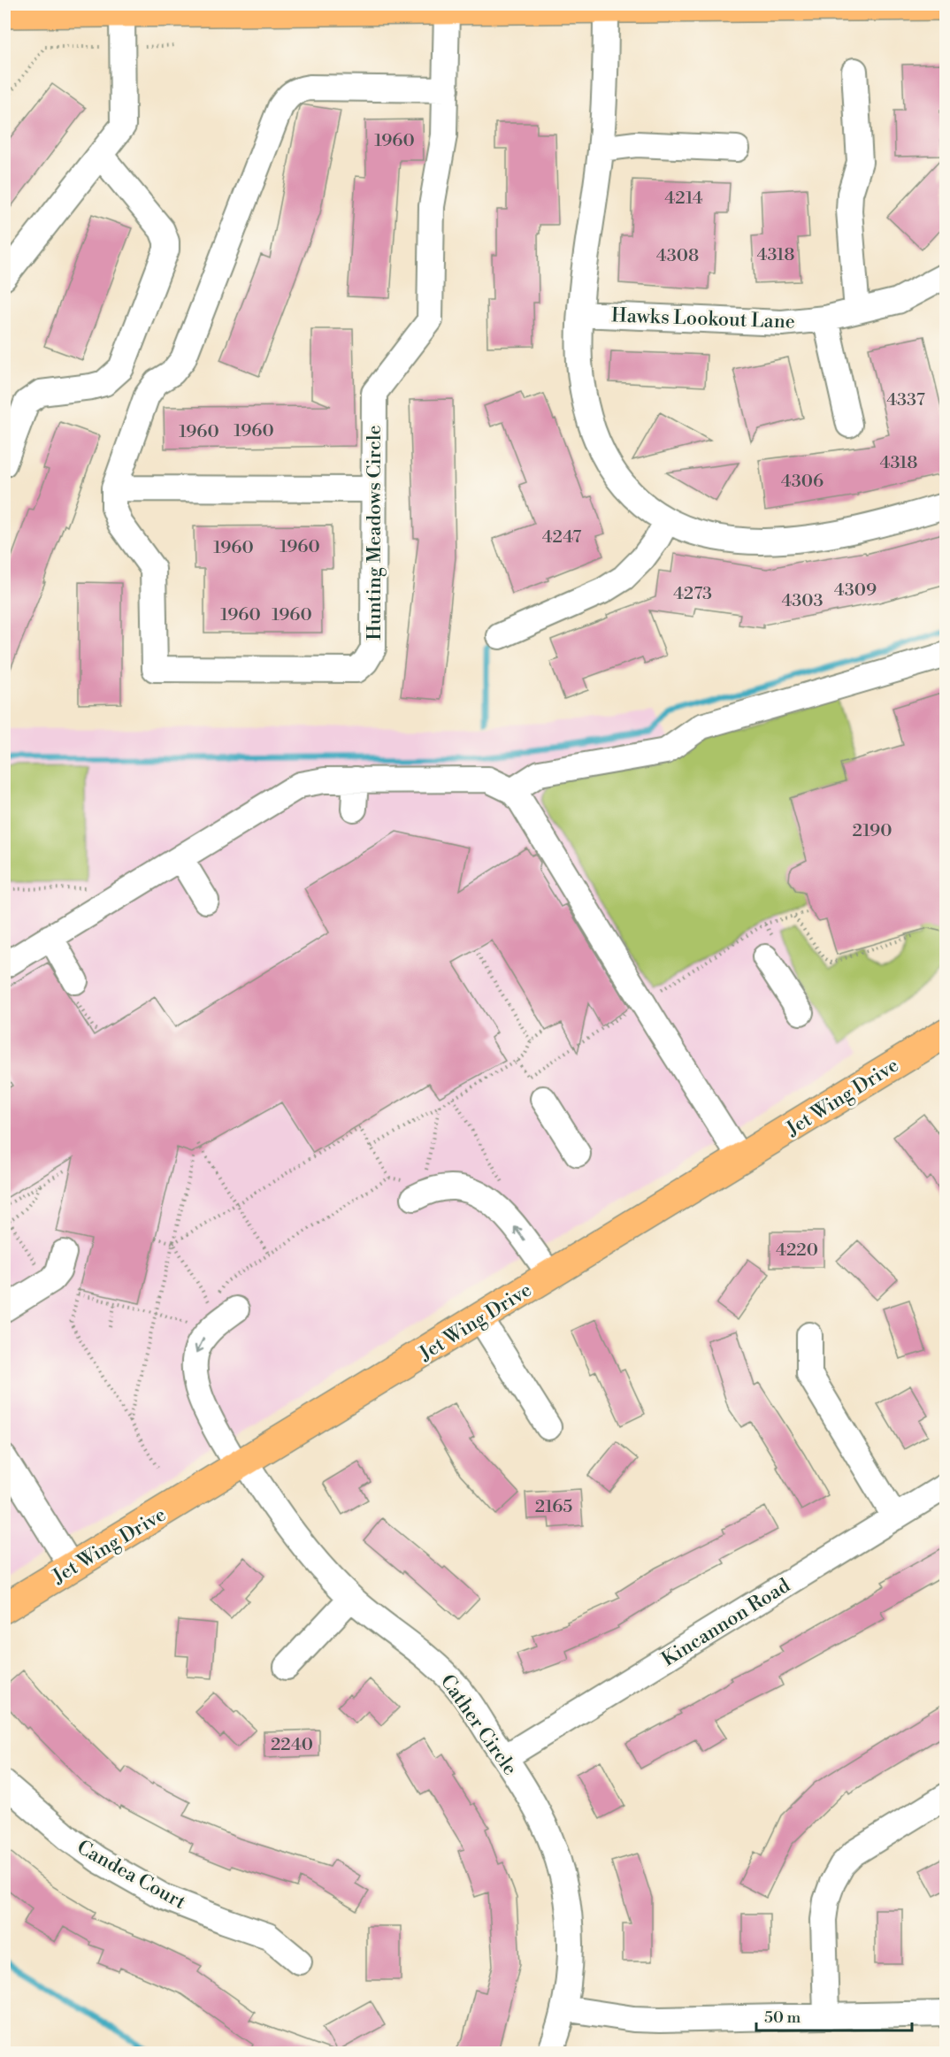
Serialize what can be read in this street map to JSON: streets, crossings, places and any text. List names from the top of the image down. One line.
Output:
{"streets":{"main road":["Jet Wing Drive"],"street":["Hawks Lookout Lane","Hunting Meadows Circle","Kincannon Road","Cather Circle","Candea Court"]},"crossings":[["Jet Wing Drive","Cather Circle"],["Kincannon Road","Cather Circle"]],"house_numbers":["1960","4214","4318","4308","4337","1960","1960","4318","4306","4247","1960","1960","4309","4273","4303","1960","1960","2190","4220","2165","2240"],"scale_bar":"50 m"}
